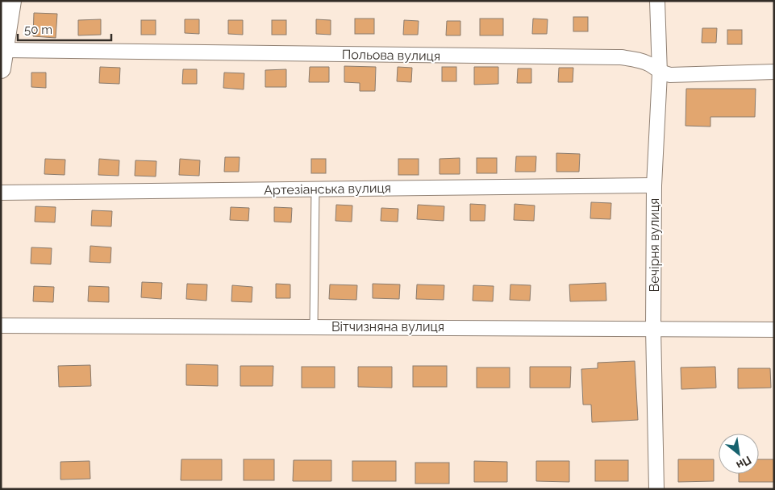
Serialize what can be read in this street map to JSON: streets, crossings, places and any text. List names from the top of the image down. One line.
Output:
{"streets":{"street":["Польова вулиця","Артезіанська вулиця","Вечірня вулиця","Вітчизняна вулиця"]},"crossings":[["Польова вулиця","Вечірня вулиця"],["Артезіанська вулиця","Вечірня вулиця"],["Вечірня вулиця","Вітчизняна вулиця"]],"scale_bar":"50 m","north":"bottom right"}
